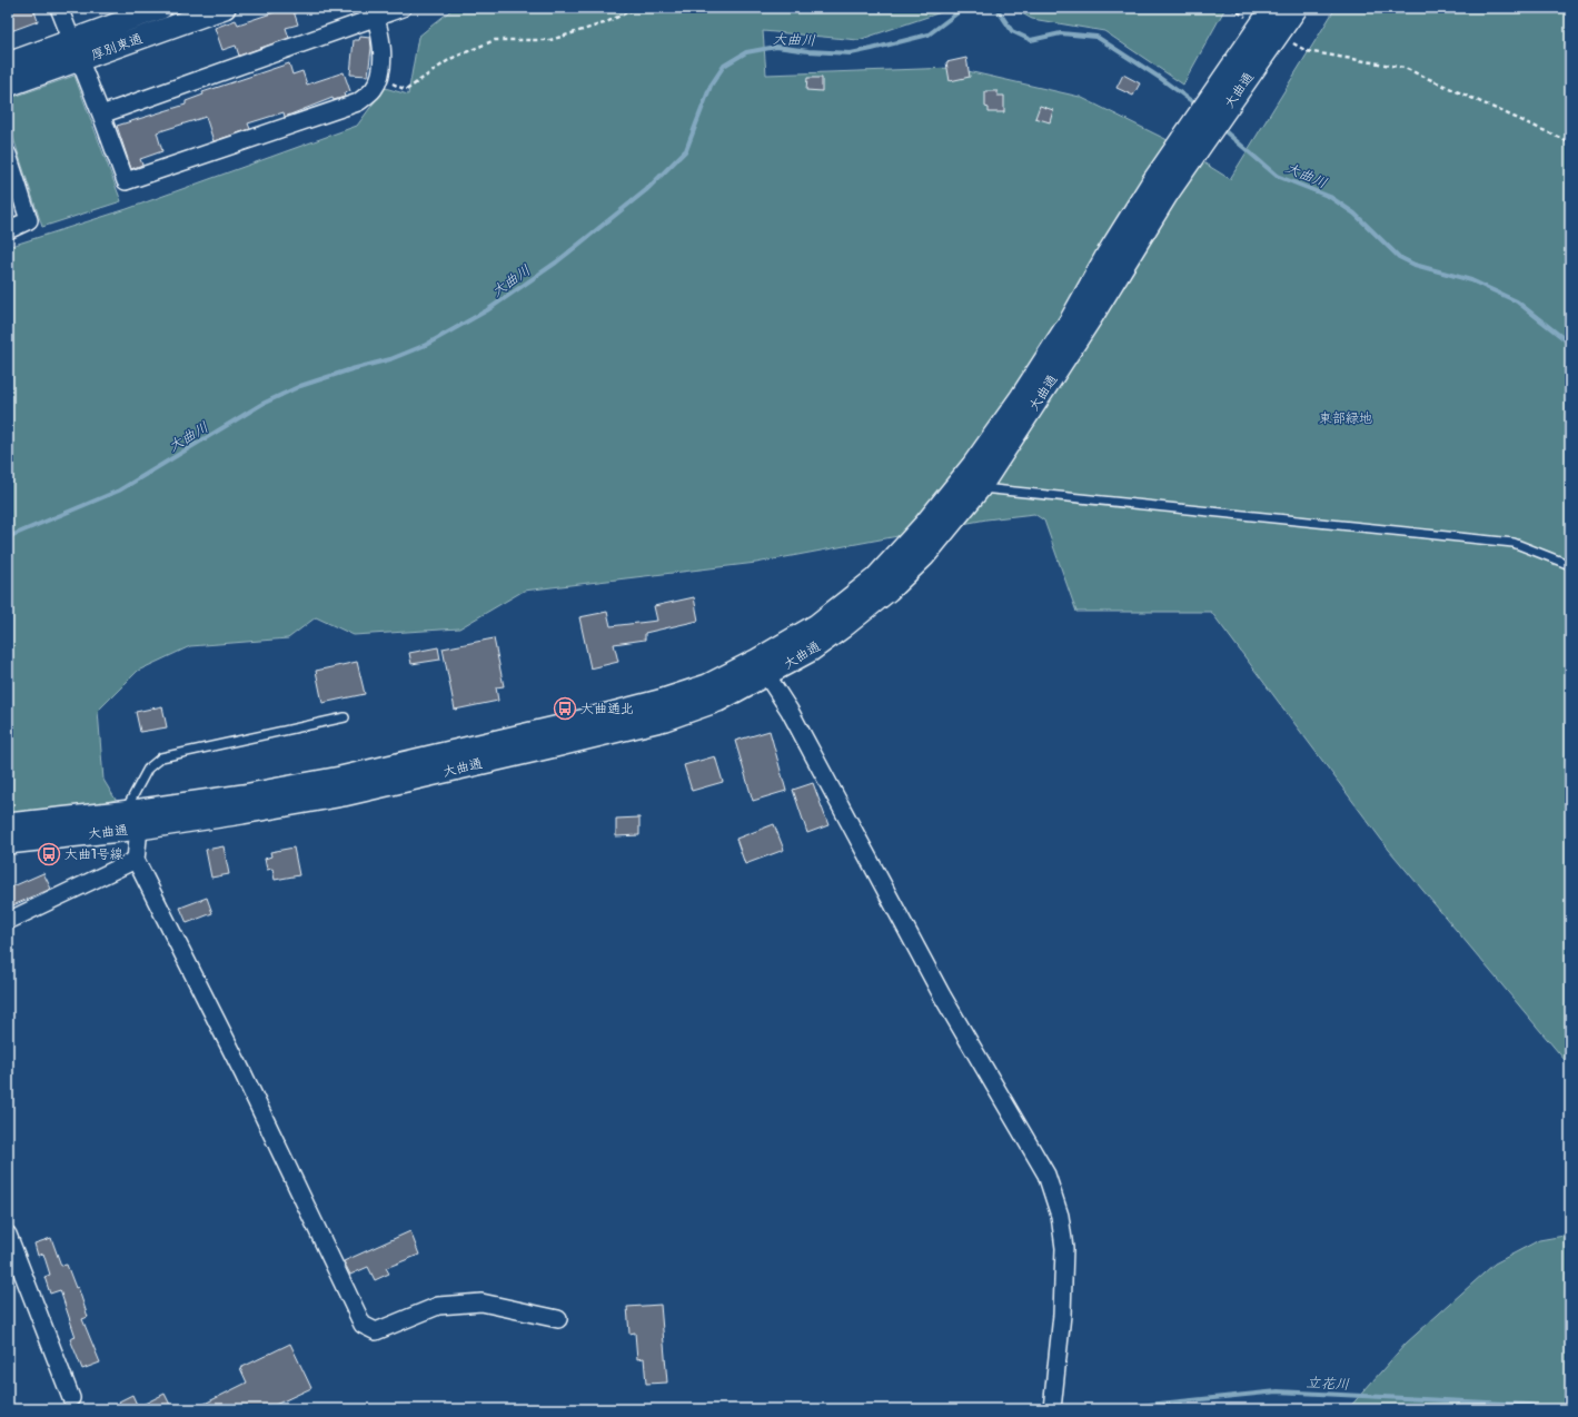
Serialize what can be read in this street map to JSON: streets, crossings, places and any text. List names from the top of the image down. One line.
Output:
{"streets":{"street":["厚別東通","大曲通"]},"water":["大曲川","立花川"],"parks":["東部緑地"],"places":{"bus stop":["大曲通北","大曲1号線"]}}
